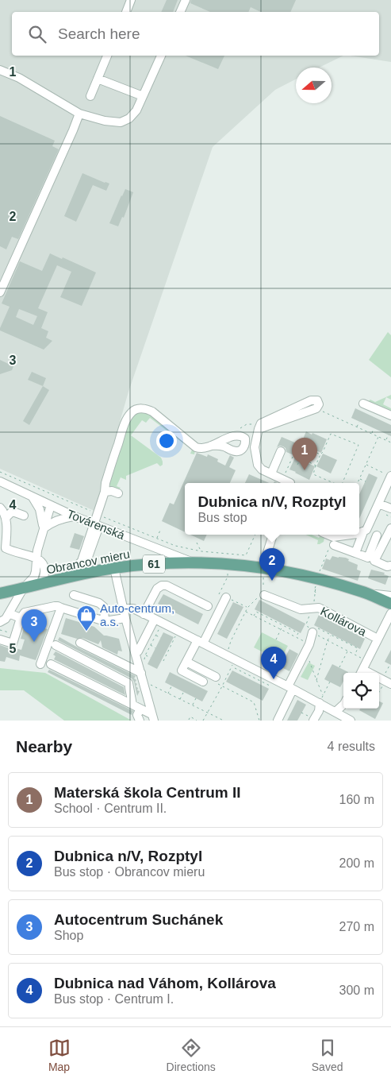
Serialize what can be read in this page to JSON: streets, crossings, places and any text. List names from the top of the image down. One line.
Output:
{"streets":{"main road":["Obrancov mieru","61"],"street":["Továrenská","Kollárova"]},"crossings":[["Továrenská","Obrancov mieru"]],"places":{"shop":["Auto-centrum, a.s."]},"north":"left","page":{"search":"Search here","pins":["1","2","3","4"],"popup":["Dubnica n/V, Rozptyl","Bus stop"],"heading":["Nearby","4 results"],"list":[{"mark":"1","name":"Materská škola Centrum II","note":"School · Centrum II.","value":"160 m"},{"mark":"2","name":"Dubnica n/V, Rozptyl","note":"Bus stop · Obrancov mieru","value":"200 m"},{"mark":"3","name":"Autocentrum Suchánek","note":"Shop","value":"270 m"},{"mark":"4","name":"Dubnica nad Váhom, Kollárova","note":"Bus stop · Centrum I.","value":"300 m"}],"nav":["Map","Directions","Saved"]},"grid":{"rows":["1","2","3","4","5"]}}
